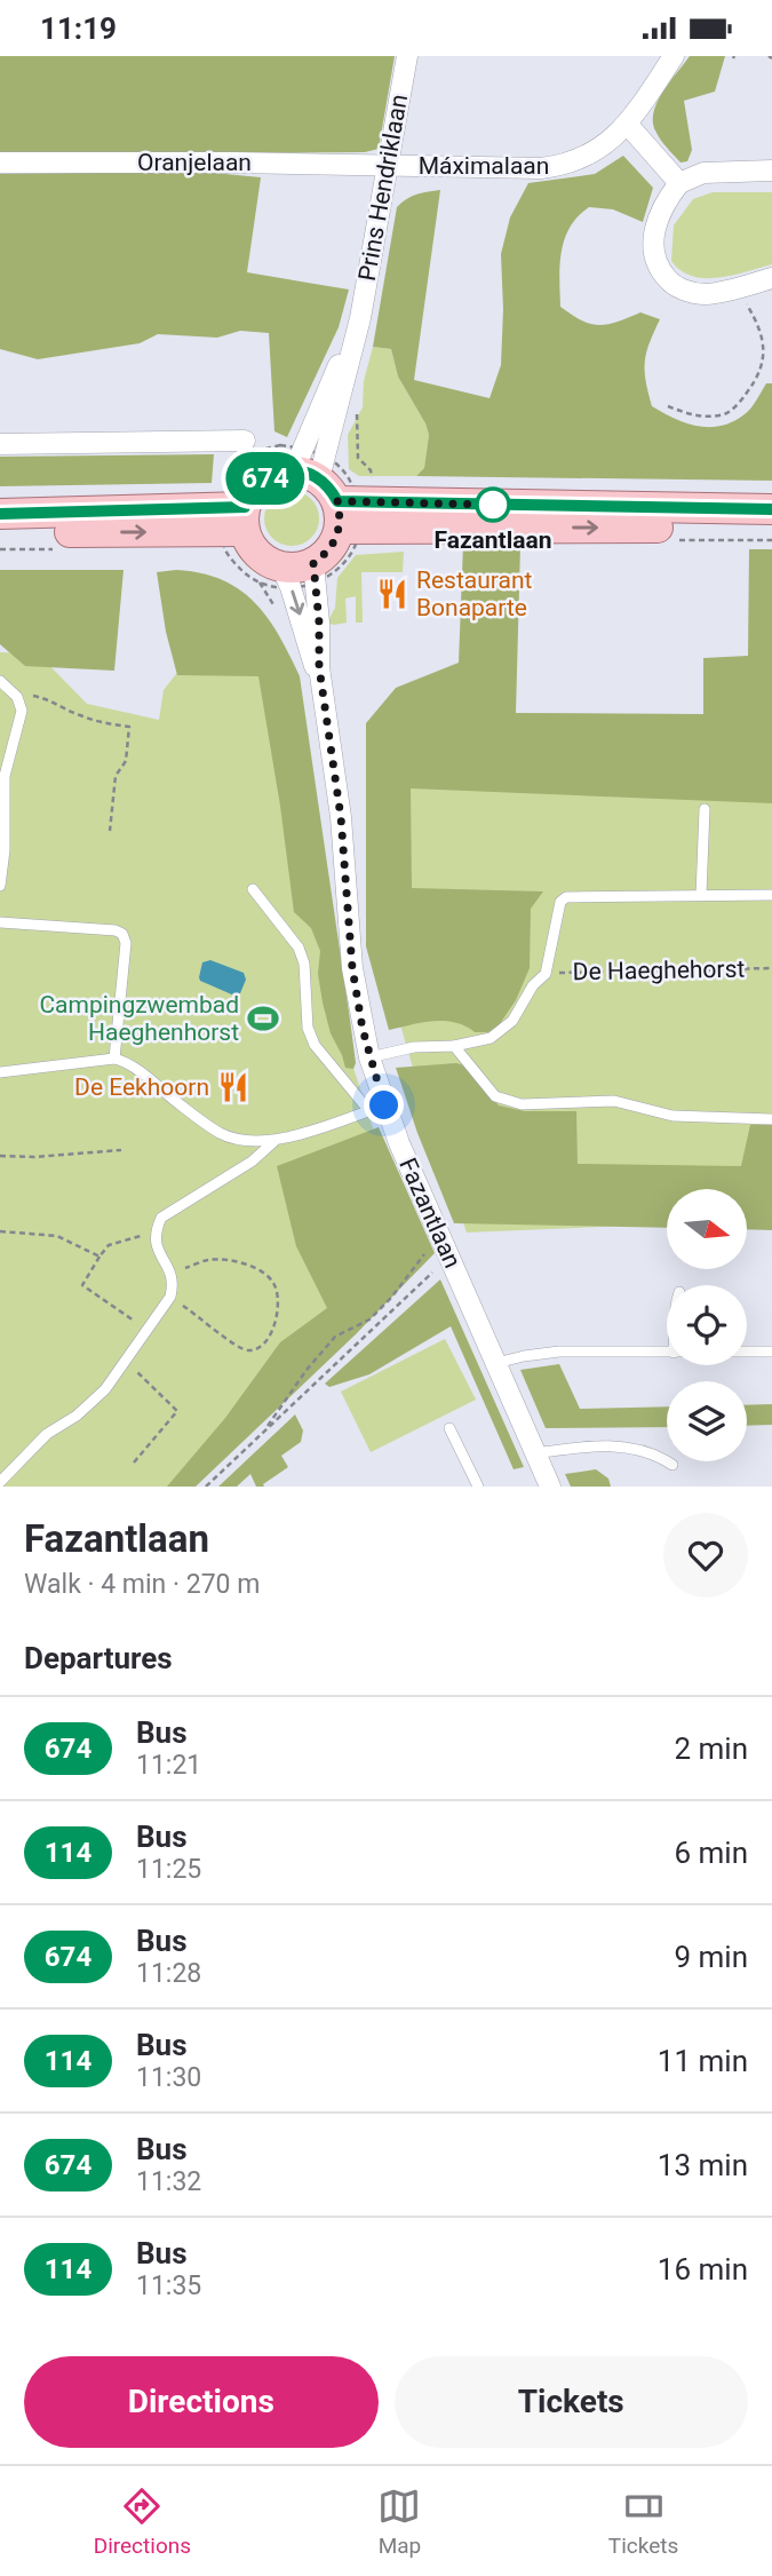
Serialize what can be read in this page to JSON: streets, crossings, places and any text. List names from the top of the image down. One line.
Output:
{"streets":{"street":["Oranjelaan","Máximalaan","Prins Hendriklaan","Fazantlaan"],"lane":["De Haeghehorst"]},"crossings":[["Oranjelaan","Máximalaan"],["Oranjelaan","Prins Hendriklaan"],["Máximalaan","Prins Hendriklaan"],["Prins Hendriklaan","Fazantlaan"],["De Haeghehorst","Fazantlaan"]],"places":{"other":["Fazantlaan"],"restaurant":["Restaurant Bonaparte","De Eekhoorn"],"sports":["Campingzwembad Haeghenhorst"]},"lines":["bus line 674"],"north":"right","page":{"status":"11:19","on_map":"674","heading":[["Fazantlaan","Walk · 4 min · 270 m"],"Departures"],"list":[{"mark":"674","name":"Bus","note":"11:21","value":"2 min"},{"mark":"114","name":"Bus","note":"11:25","value":"6 min"},{"mark":"674","name":"Bus","note":"11:28","value":"9 min"},{"mark":"114","name":"Bus","note":"11:30","value":"11 min"},{"mark":"674","name":"Bus","note":"11:32","value":"13 min"},{"mark":"114","name":"Bus","note":"11:35","value":"16 min"}],"buttons":["Directions","Tickets"],"tabs":["Directions","Map","Tickets"]}}
